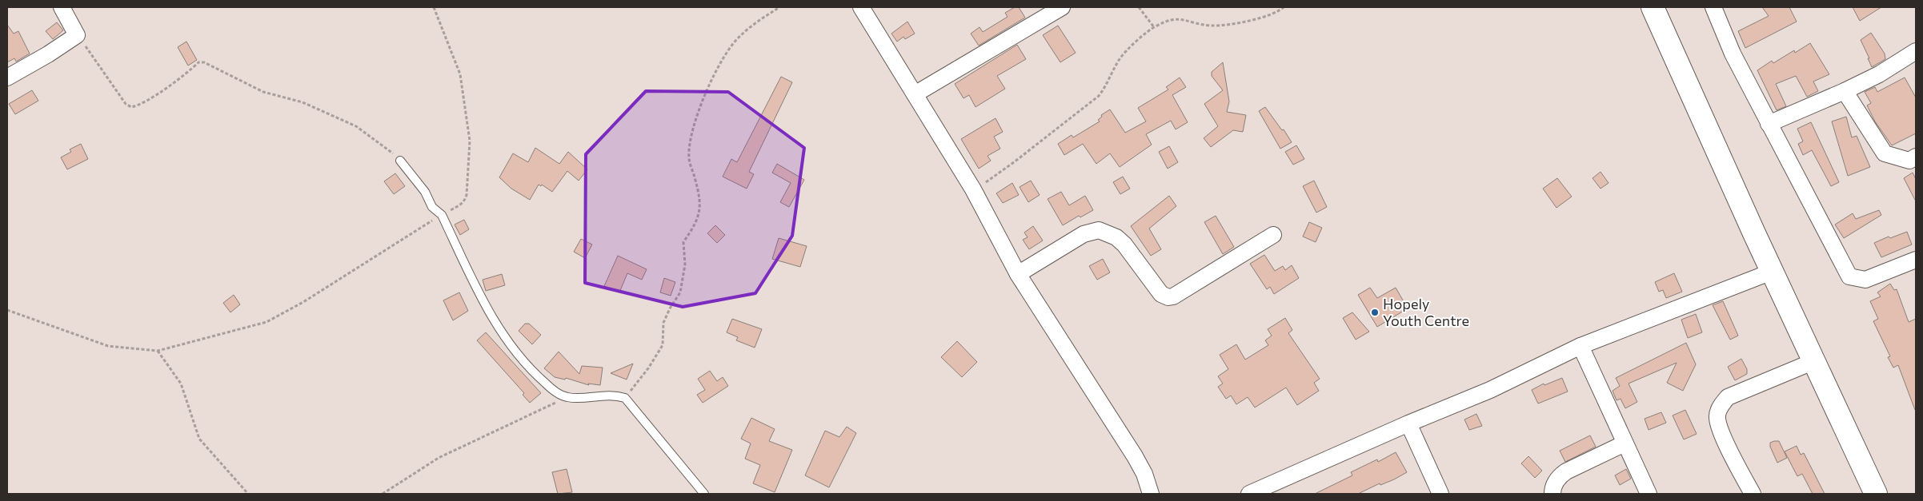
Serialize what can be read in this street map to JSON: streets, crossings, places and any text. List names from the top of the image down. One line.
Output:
{"places":["Hopely Youth Centre"]}
